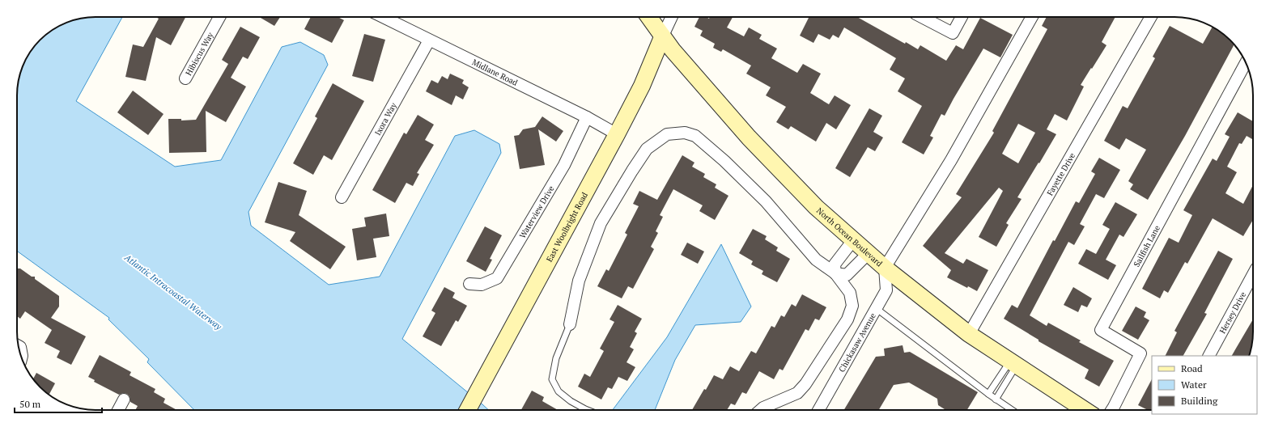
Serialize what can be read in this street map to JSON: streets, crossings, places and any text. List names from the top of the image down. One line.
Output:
{"streets":{"main road":["East Woolbright Road","North Ocean Boulevard"],"street":["Hibiscus Way","Midlane Road","Ixora Way","Fayette Drive","Waterview Drive","Sailfish Lane","Hersey Drive","Chickasaw Avenue"]},"crossings":[["Midlane Road","Ixora Way"],["Midlane Road","Waterview Drive"],["Midlane Road","East Woolbright Road"],["Fayette Drive","North Ocean Boulevard"],["East Woolbright Road","North Ocean Boulevard"],["North Ocean Boulevard","Chickasaw Avenue"]],"water":["Atlantic Intracoastal Waterway"],"legend":["Road","Water","Building"],"scale_bar":"50 m"}
